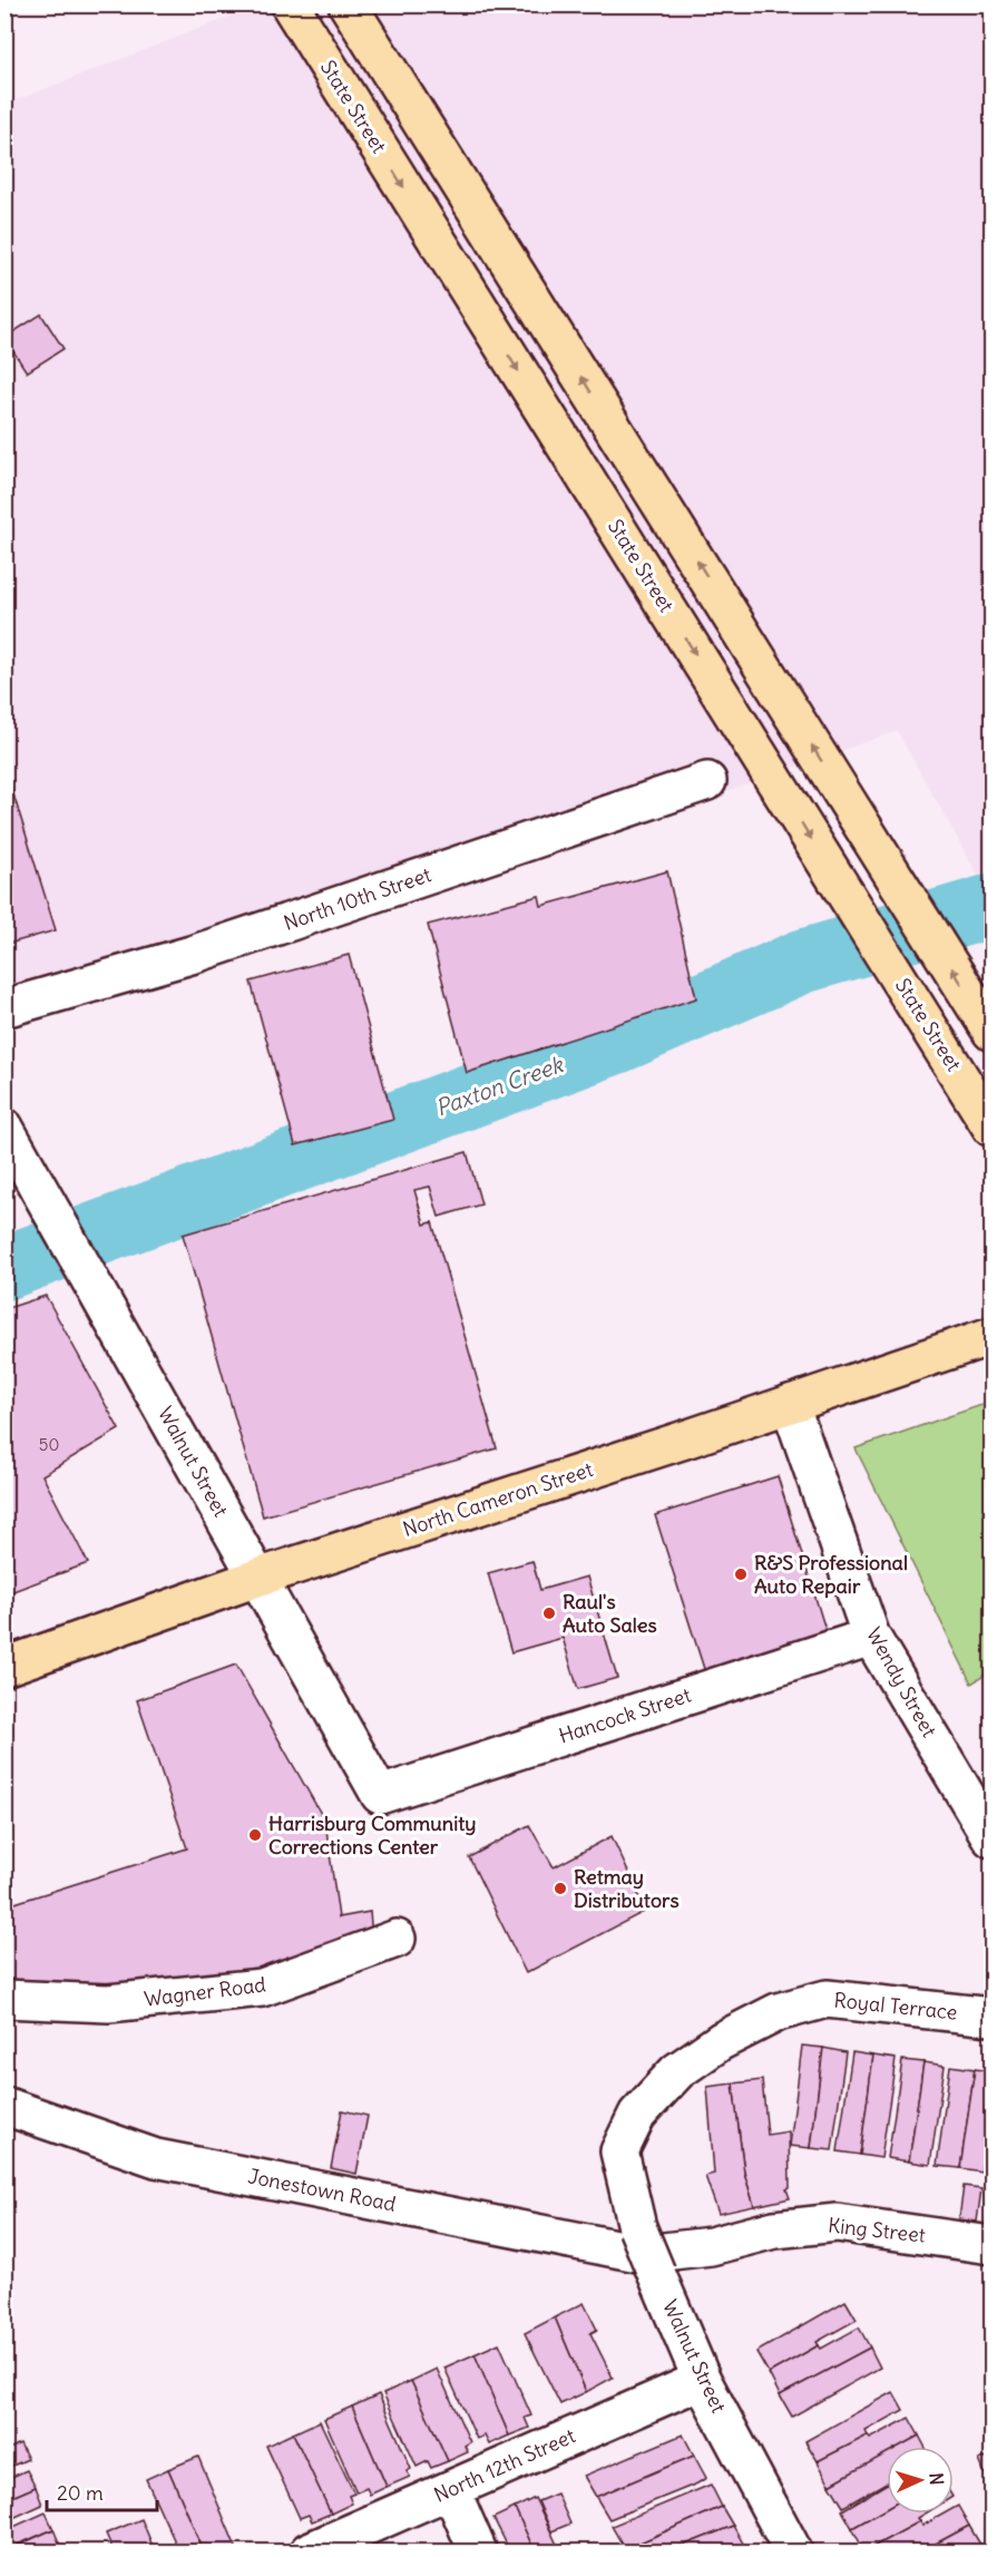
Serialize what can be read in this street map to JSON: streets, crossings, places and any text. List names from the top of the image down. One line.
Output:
{"streets":{"main road":["State Street","North Cameron Street"],"street":["North 10th Street","Walnut Street","Wendy Street","Hancock Street","Wagner Road","Royal Terrace","Jonestown Road","King Street","North 12th Street"]},"crossings":[["Walnut Street","North Cameron Street"],["Walnut Street","Hancock Street"],["Walnut Street","Royal Terrace"],["Walnut Street","Jonestown Road"],["Walnut Street","King Street"],["Walnut Street","North 12th Street"],["North Cameron Street","Wendy Street"],["Wendy Street","Hancock Street"],["Jonestown Road","King Street"]],"water":["Paxton Creek"],"places":["R&S Professional Auto Repair","Raul's Auto Sales","Harrisburg Community Corrections Center","Retmay Distributors"],"house_numbers":["50"],"scale_bar":"20 m","north":"right"}
